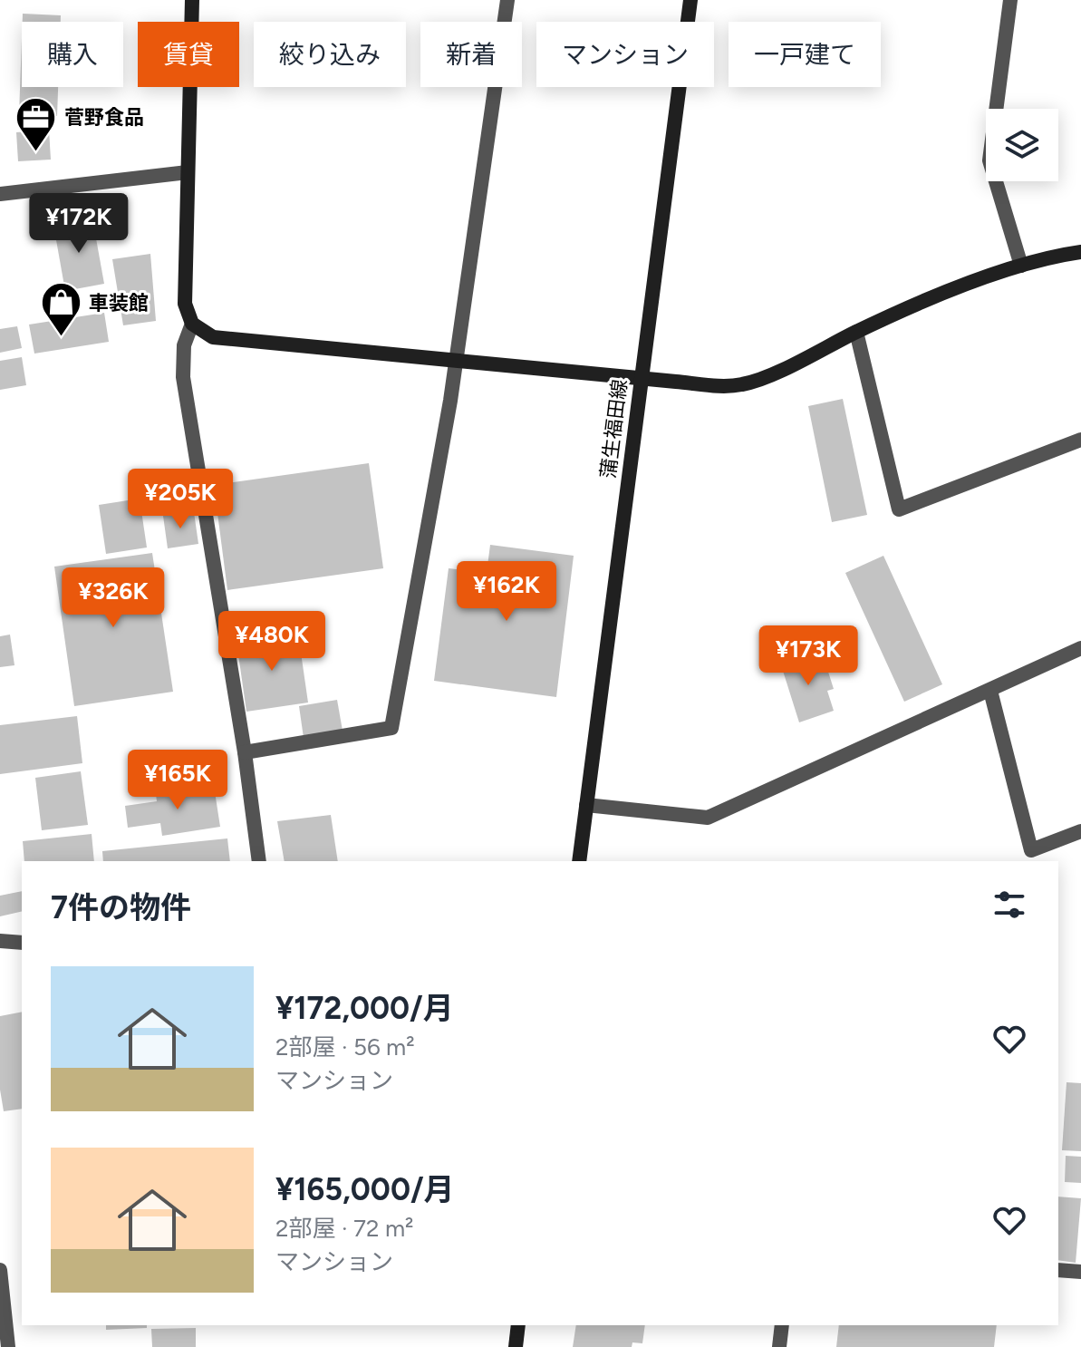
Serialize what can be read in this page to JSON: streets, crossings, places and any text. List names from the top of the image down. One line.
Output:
{"streets":{"street":["蒲生福田線"]},"places":{"office":["菅野食品"],"shop":["車装館"]},"page":{"chip":["購入","賃貸","絞り込み","新着","マンション","一戸建て"],"price":["¥172K","¥205K","¥162K","¥326K","¥480K","¥173K","¥165K"],"heading":"7件の物件","list":[{"name":"¥172,000/月","note":"2部屋 · 56 m² · マンション"},{"name":"¥165,000/月","note":"2部屋 · 72 m² · マンション"}]}}
